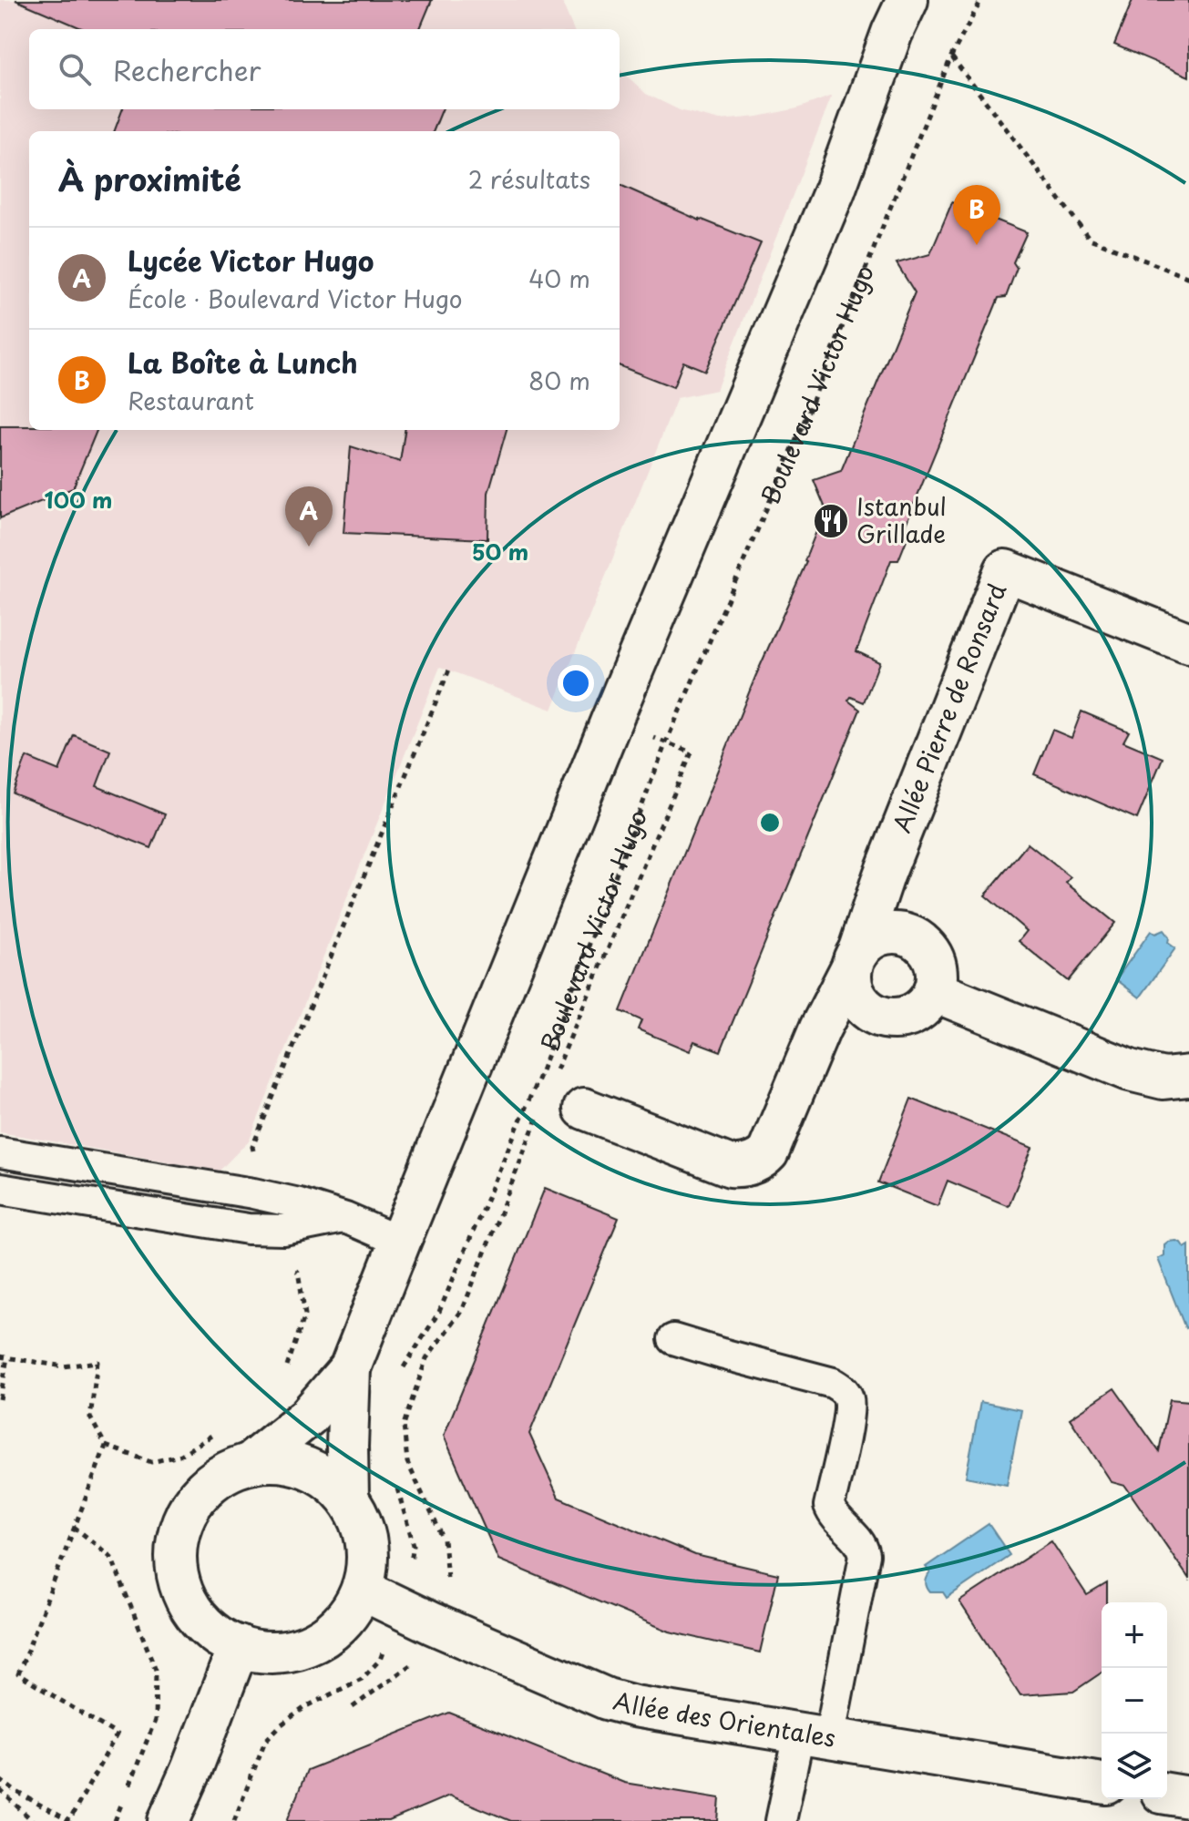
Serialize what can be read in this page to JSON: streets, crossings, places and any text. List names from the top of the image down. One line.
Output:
{"streets":{"street":["Allée Pierre de Ronsard","Allée des Orientales"],"path":["Boulevard Victor Hugo"]},"places":{"restaurant":["Istanbul Grillade"]},"page":{"search":"Rechercher","heading":["À proximité","2 résultats"],"pins":["B","A"],"list":[{"mark":"A","name":"Lycée Victor Hugo","note":"École · Boulevard Victor Hugo","value":"40 m"},{"mark":"B","name":"La Boîte à Lunch","note":"Restaurant","value":"80 m"}],"map_buttons":["+","−"]},"rings":["100 m","50 m"]}
